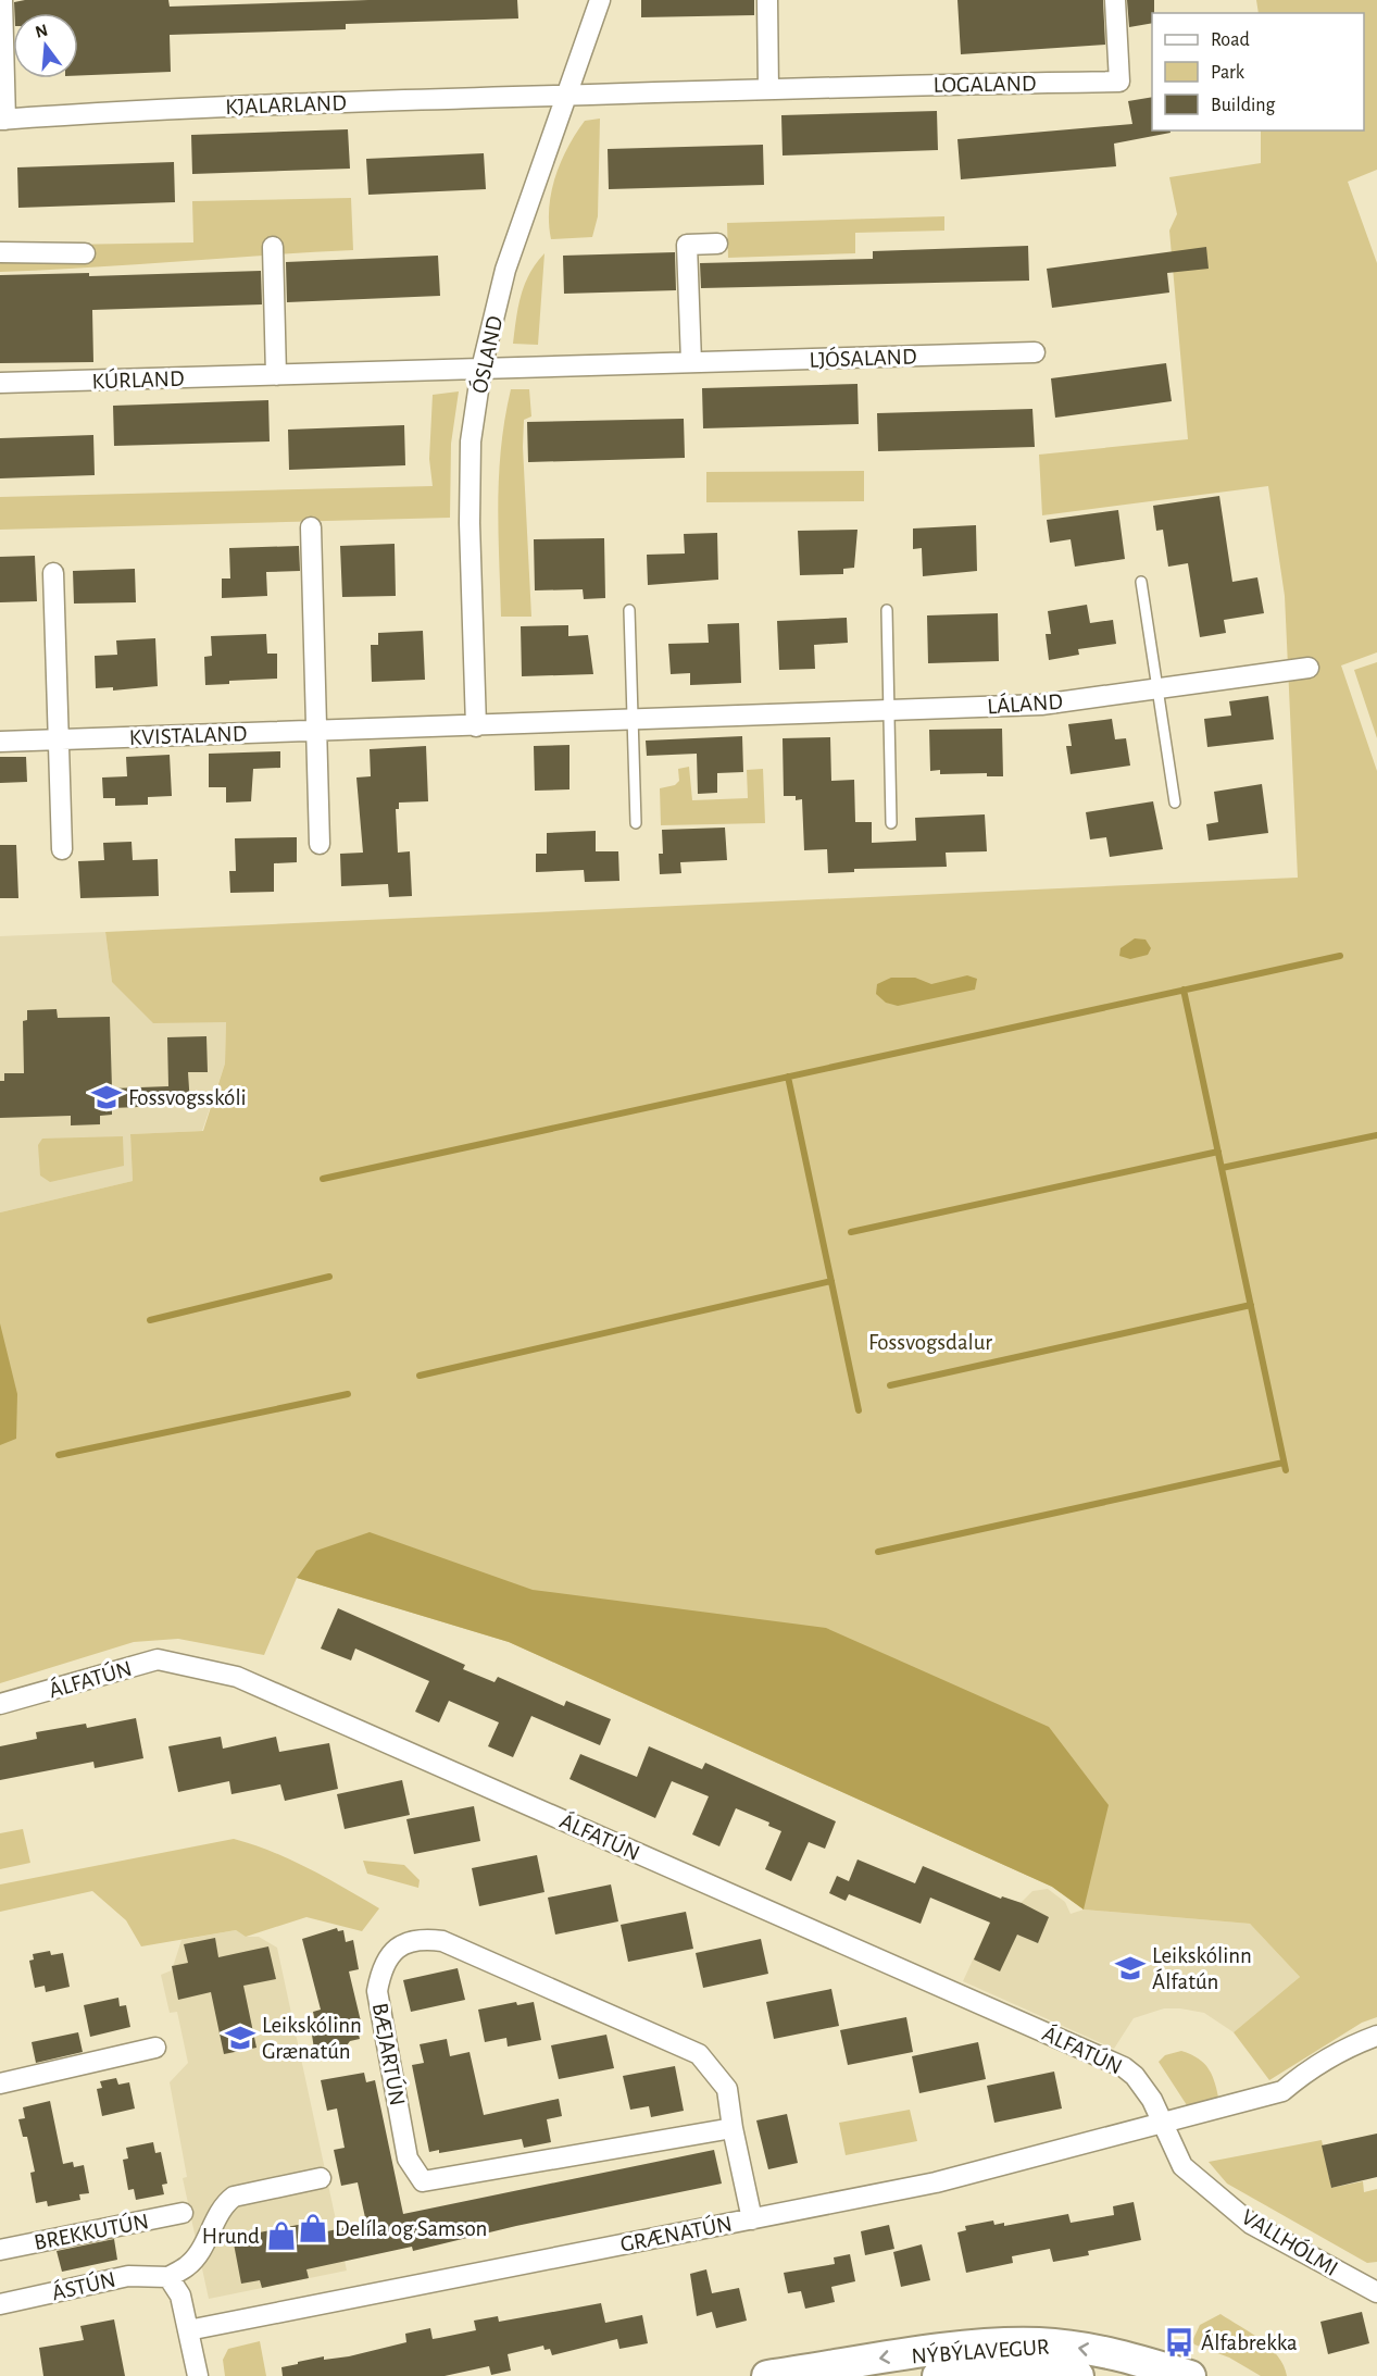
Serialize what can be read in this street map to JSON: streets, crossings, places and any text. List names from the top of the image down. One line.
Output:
{"streets":{"main road":["NÝBÝLAVEGUR"],"street":["LOGALAND","KJALARLAND","ÓSLAND","LJÓSALAND","KÚRLAND","LÁLAND","KVISTALAND","ÁLFATÚN","BÆJARTÚN","BREKKUTÚN","GRÆNATÚN","VALLHÓLMI","ÁSTÚN"]},"crossings":[["LOGALAND","KJALARLAND"],["LOGALAND","ÓSLAND"],["KJALARLAND","ÓSLAND"],["ÓSLAND","LJÓSALAND"],["ÓSLAND","KÚRLAND"],["ÓSLAND","LÁLAND"],["ÓSLAND","KVISTALAND"],["LJÓSALAND","KÚRLAND"],["LÁLAND","KVISTALAND"],["ÁLFATÚN","GRÆNATÚN"],["ÁLFATÚN","VALLHÓLMI"],["BÆJARTÚN","GRÆNATÚN"],["GRÆNATÚN","VALLHÓLMI"]],"parks":["Fossvogsdalur"],"places":{"school or university":["Fossvogsskóli","Leikskólinn Álfatún","Leikskólinn Grænatún"],"shop":["Delíla og Samson","Hrund"],"bus stop":["Álfabrekka"]},"legend":["Road","Park","Building"],"north":"top"}
